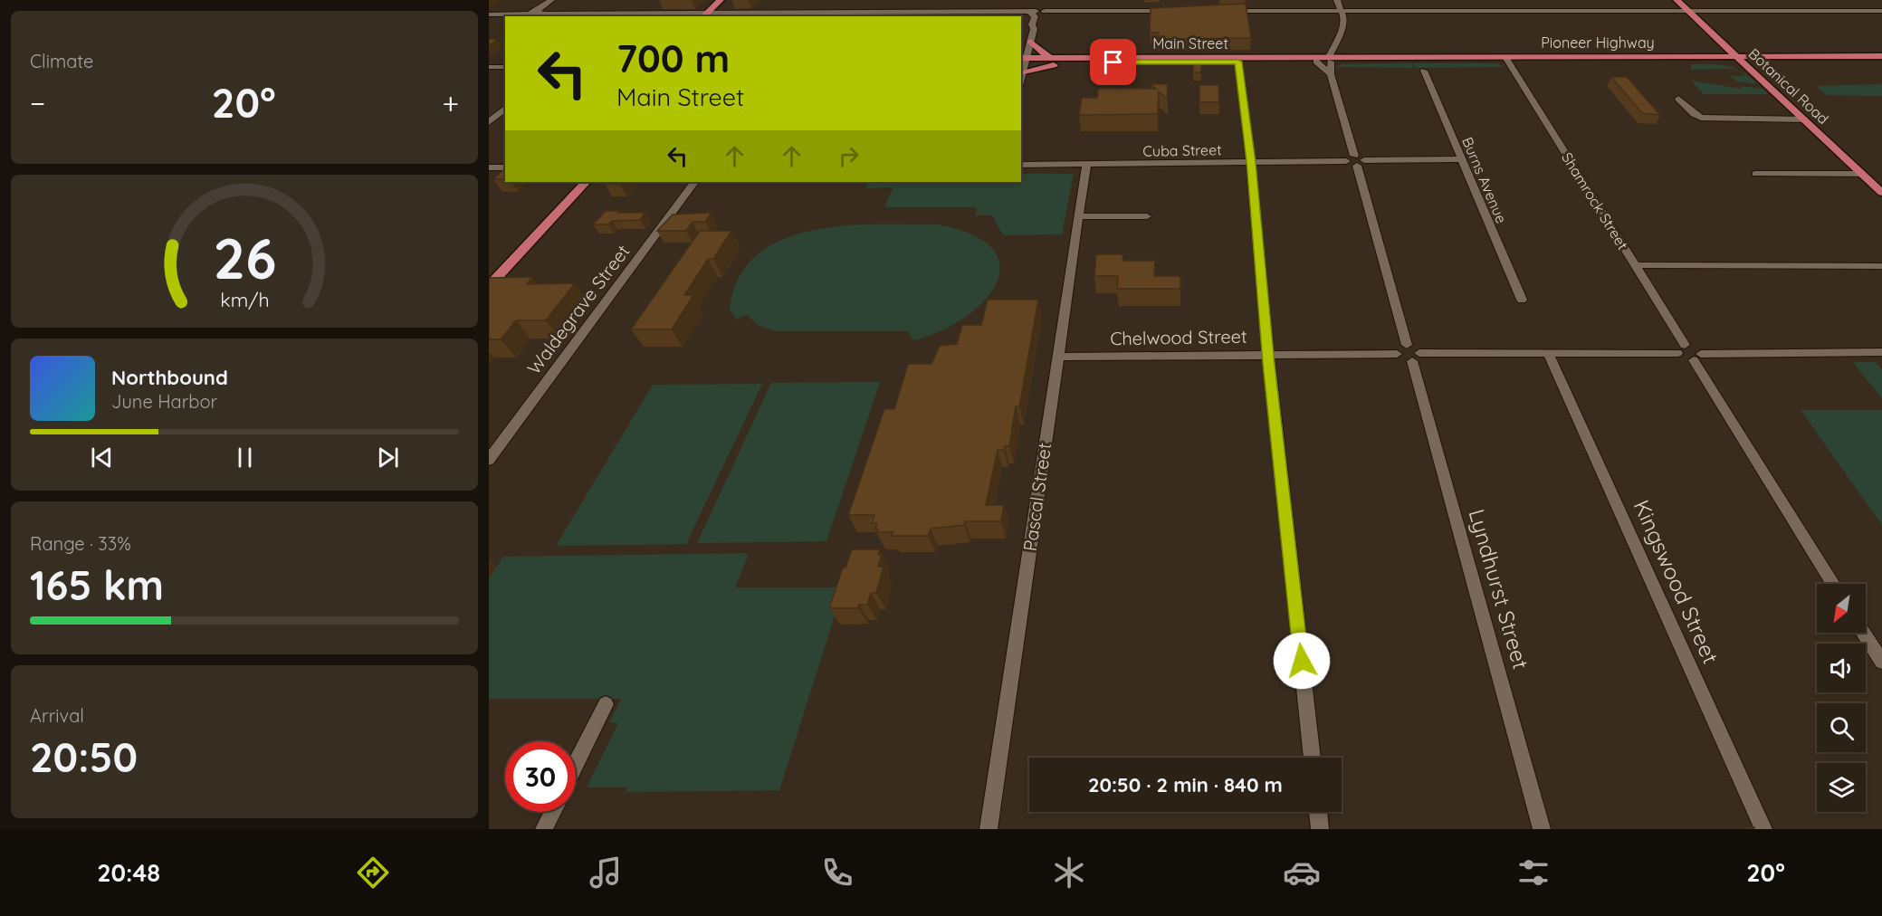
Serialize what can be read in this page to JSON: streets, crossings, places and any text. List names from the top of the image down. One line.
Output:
{"streets":{"main road":["Pioneer Highway","Main Street","Botanical Road"],"street":["Cuba Street","Burns Avenue","Shamrock Street","Waldegrave Street","Chelwood Street","Pascal Street","Kingswood Street","Lyndhurst Street"]},"crossings":[["Pioneer Highway","Main Street"],["Pioneer Highway","Botanical Road"],["Pioneer Highway","Shamrock Street"],["Cuba Street","Burns Avenue"],["Cuba Street","Pascal Street"],["Chelwood Street","Pascal Street"]],"north":"bottom left","page":{"tile":["Climate",["Range · 33%","165 km"],["Arrival","20:50"]],"turn":["700 m","Main Street"],"heat":["−","20°","+"],"song":["Northbound","June Harbor"],"limit":"30","trip":"20:50 · 2 min · 840 m","tabs":["20:48","20°"],"gauge":["26","km/h"]}}
